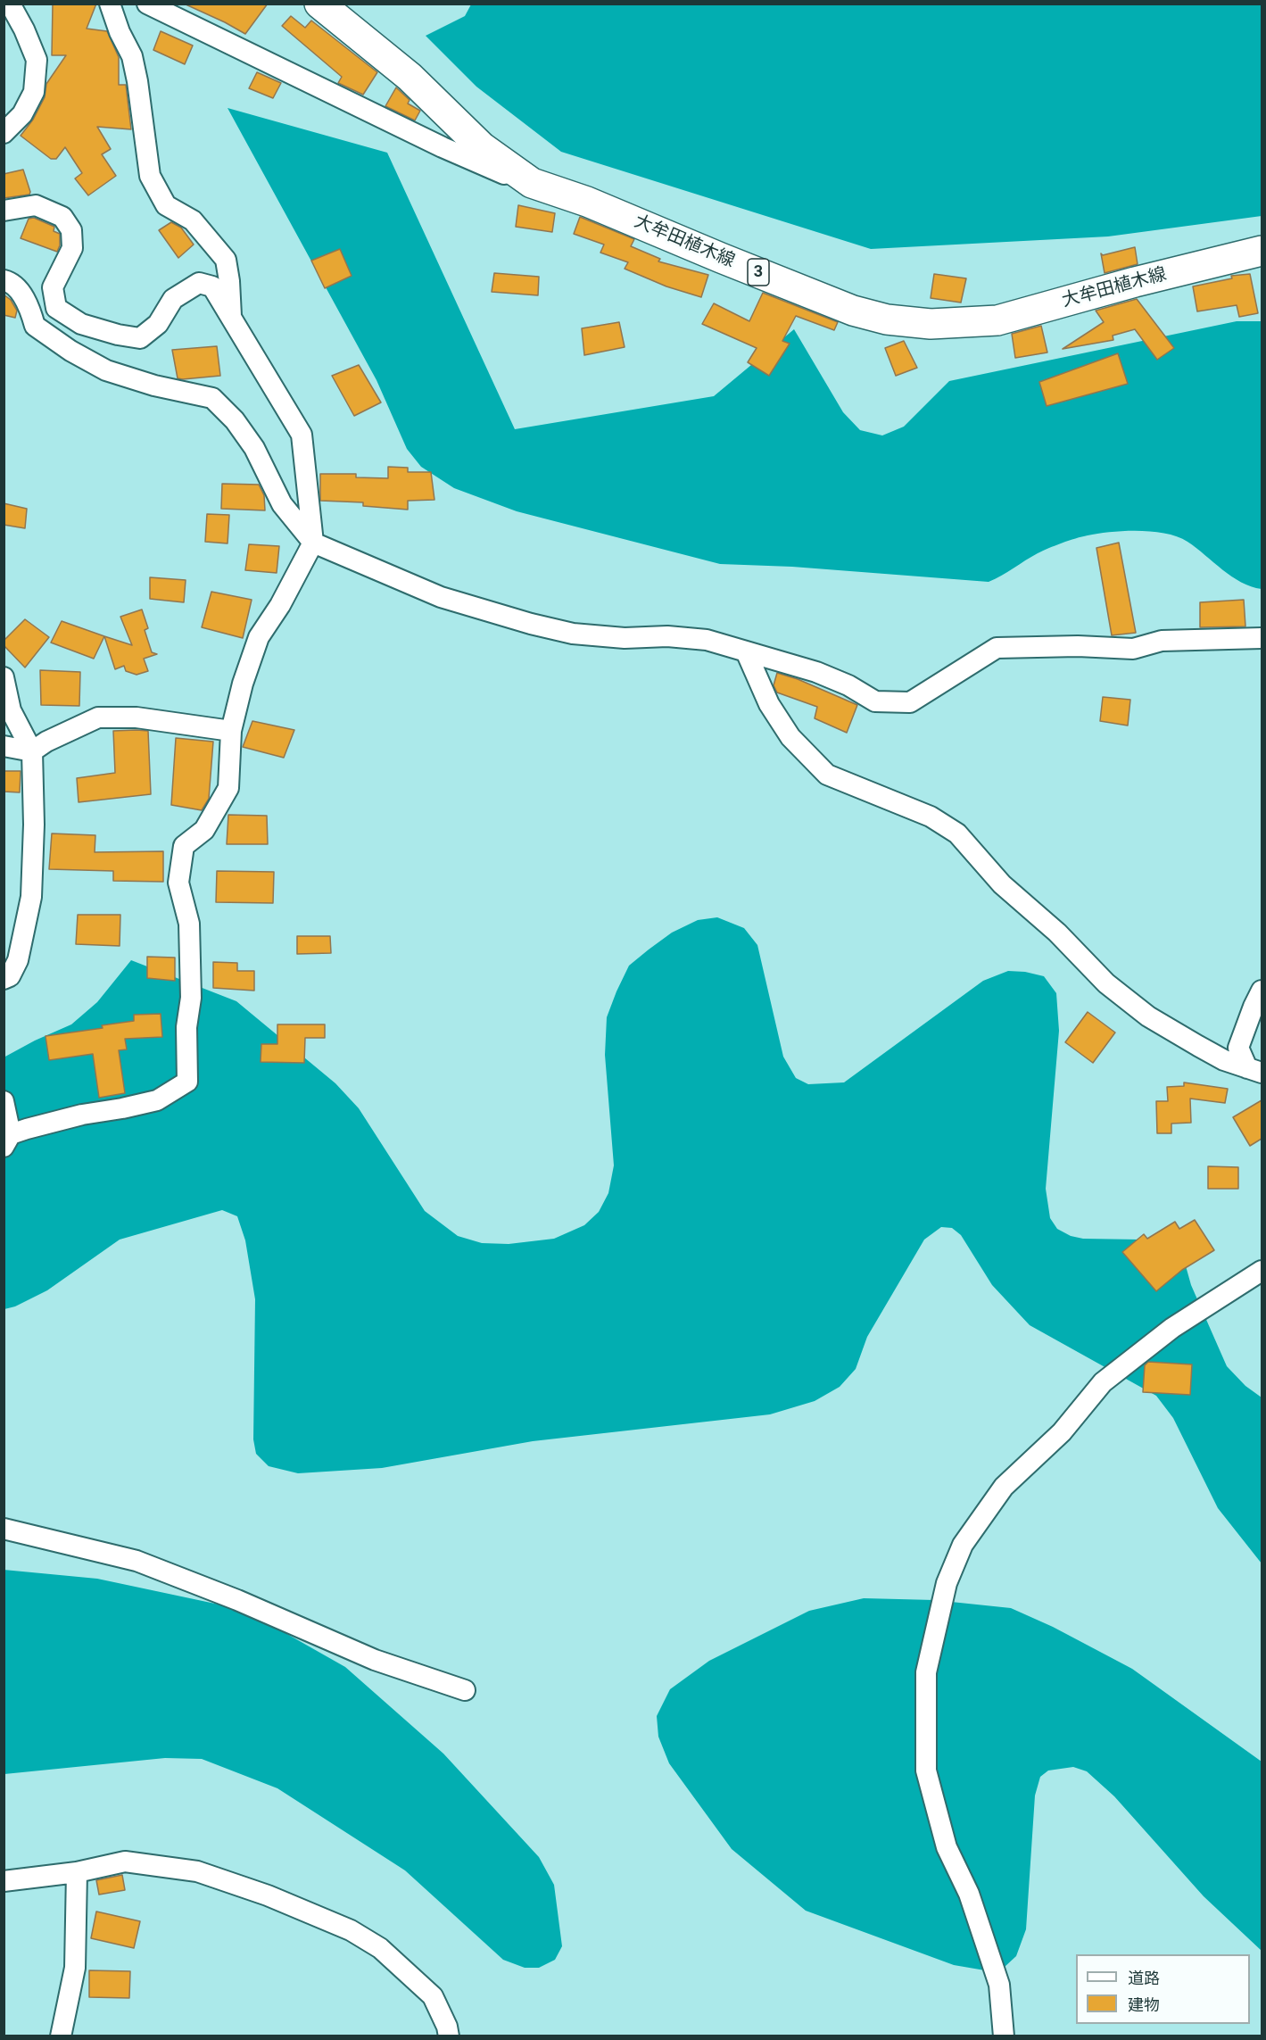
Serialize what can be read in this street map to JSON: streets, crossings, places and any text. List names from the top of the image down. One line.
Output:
{"streets":{"main road":["大牟田植木線","3"]},"legend":["道路","建物"]}
